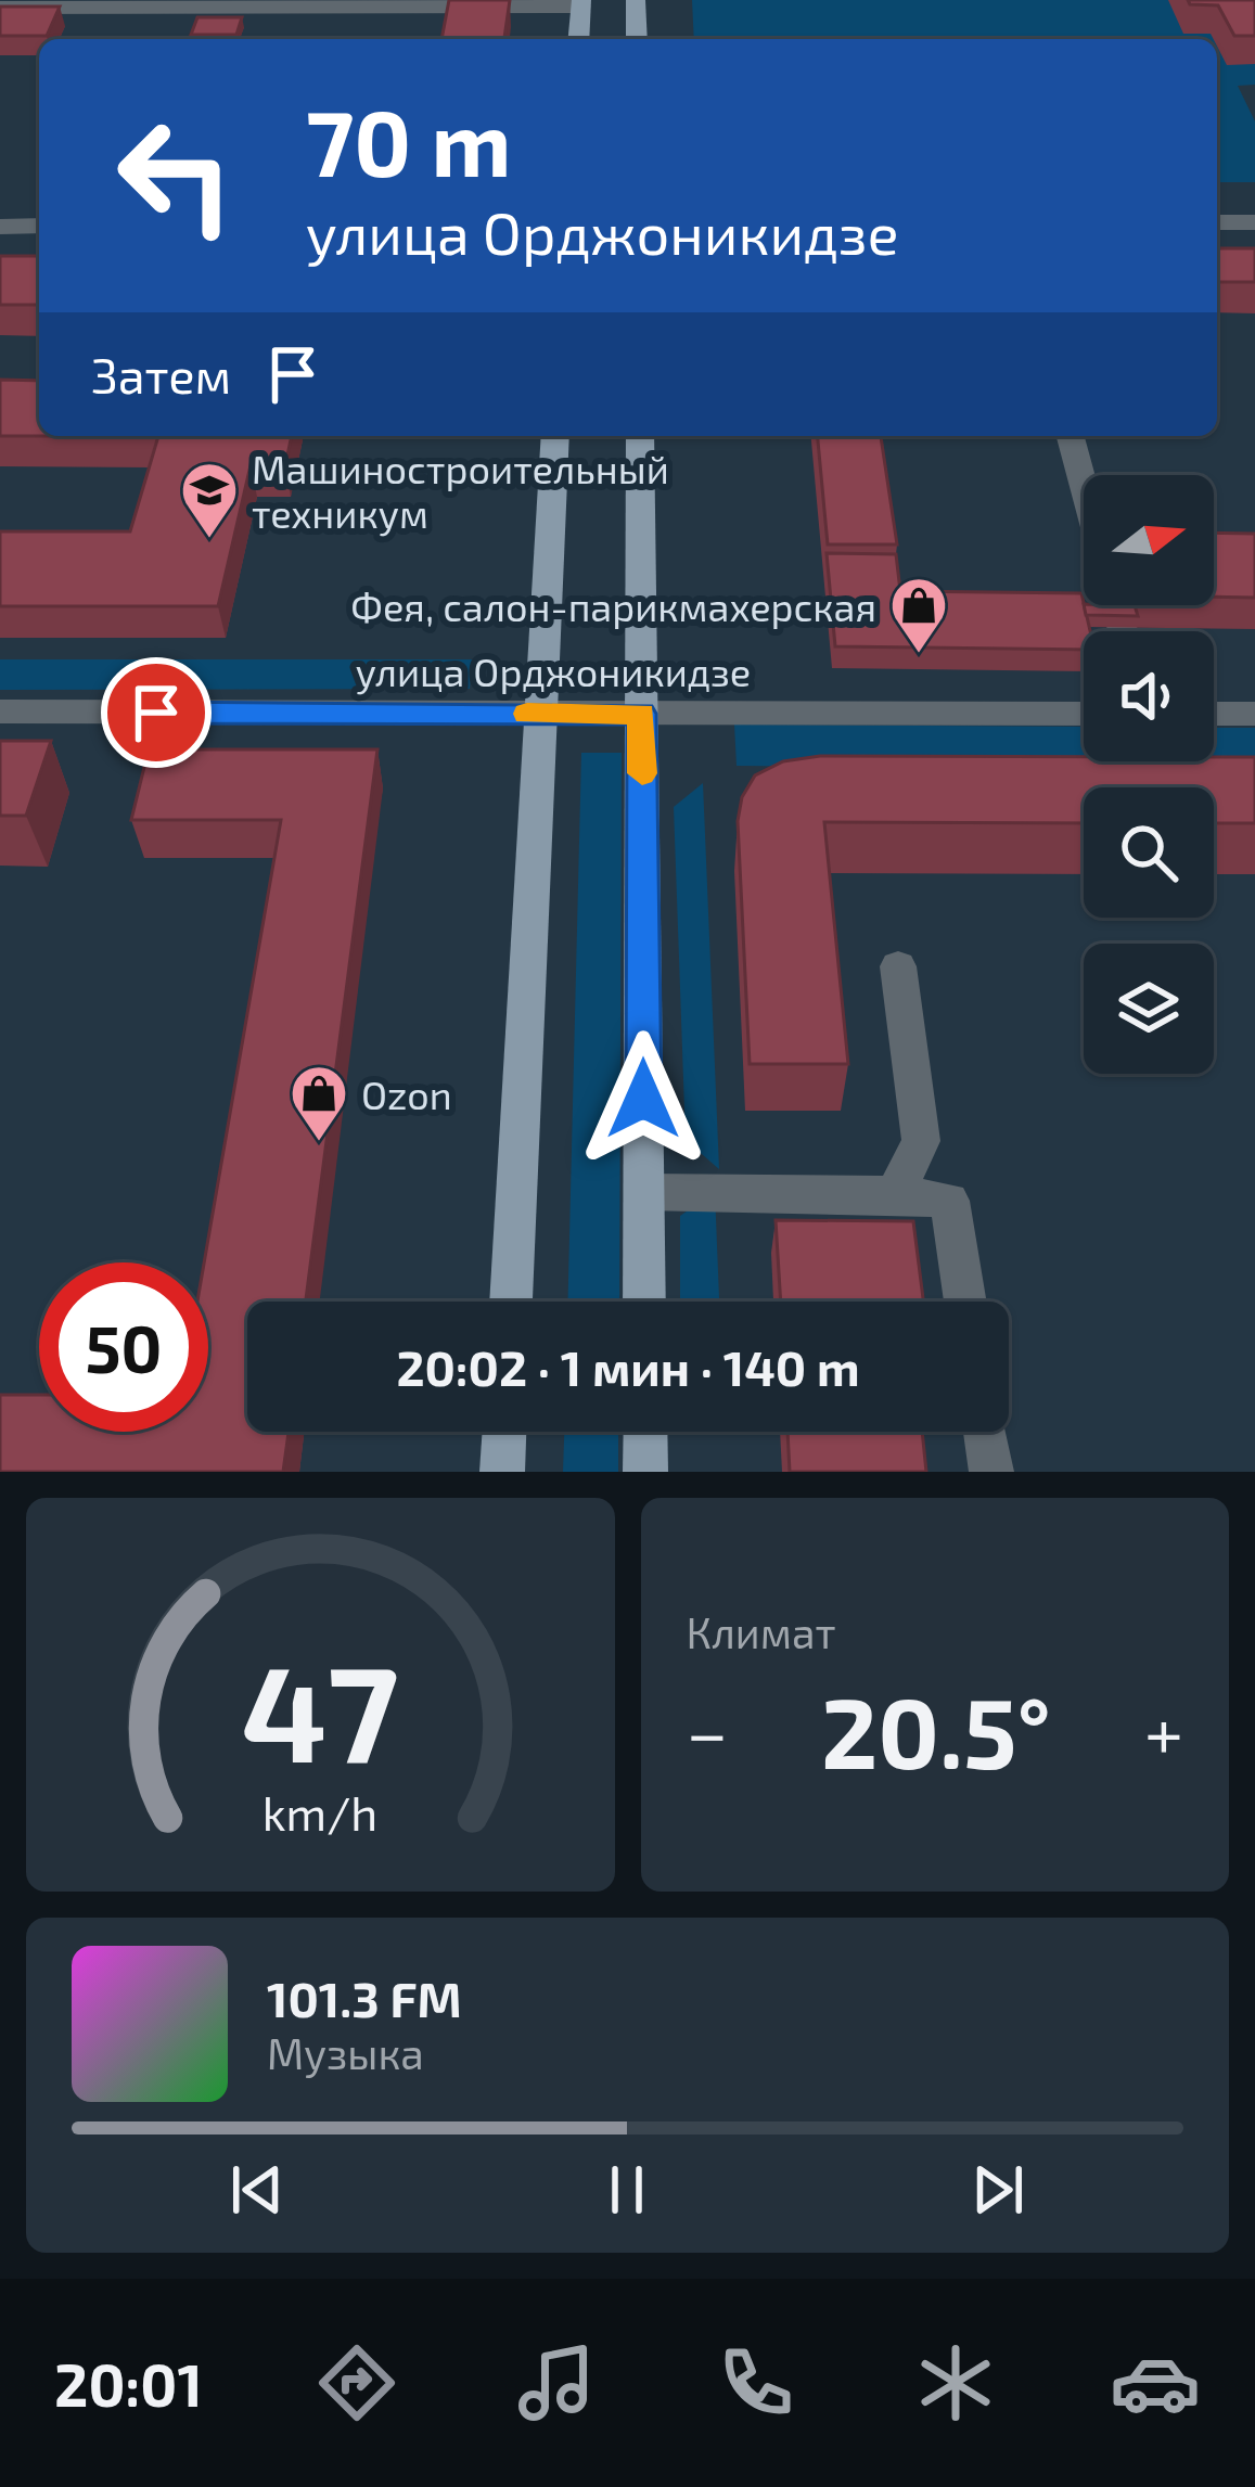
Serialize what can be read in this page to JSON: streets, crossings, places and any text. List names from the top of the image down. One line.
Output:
{"streets":{"street":["улица Орджоникидзе"]},"places":{"school or university":["Машиностроительный техникум"],"shop":["Фея, салон-парикмахерская","Ozon"]},"north":"right","page":{"turn":["70 m","улица Орджоникидзе"],"then":"Затем","limit":"50","trip":"20:02 · 1 мин · 140 m","tile":"Климат","heat":["−","20.5°","+"],"song":["101.3 FM","Музыка"],"tabs":"20:01","gauge":["47","km/h"]}}
